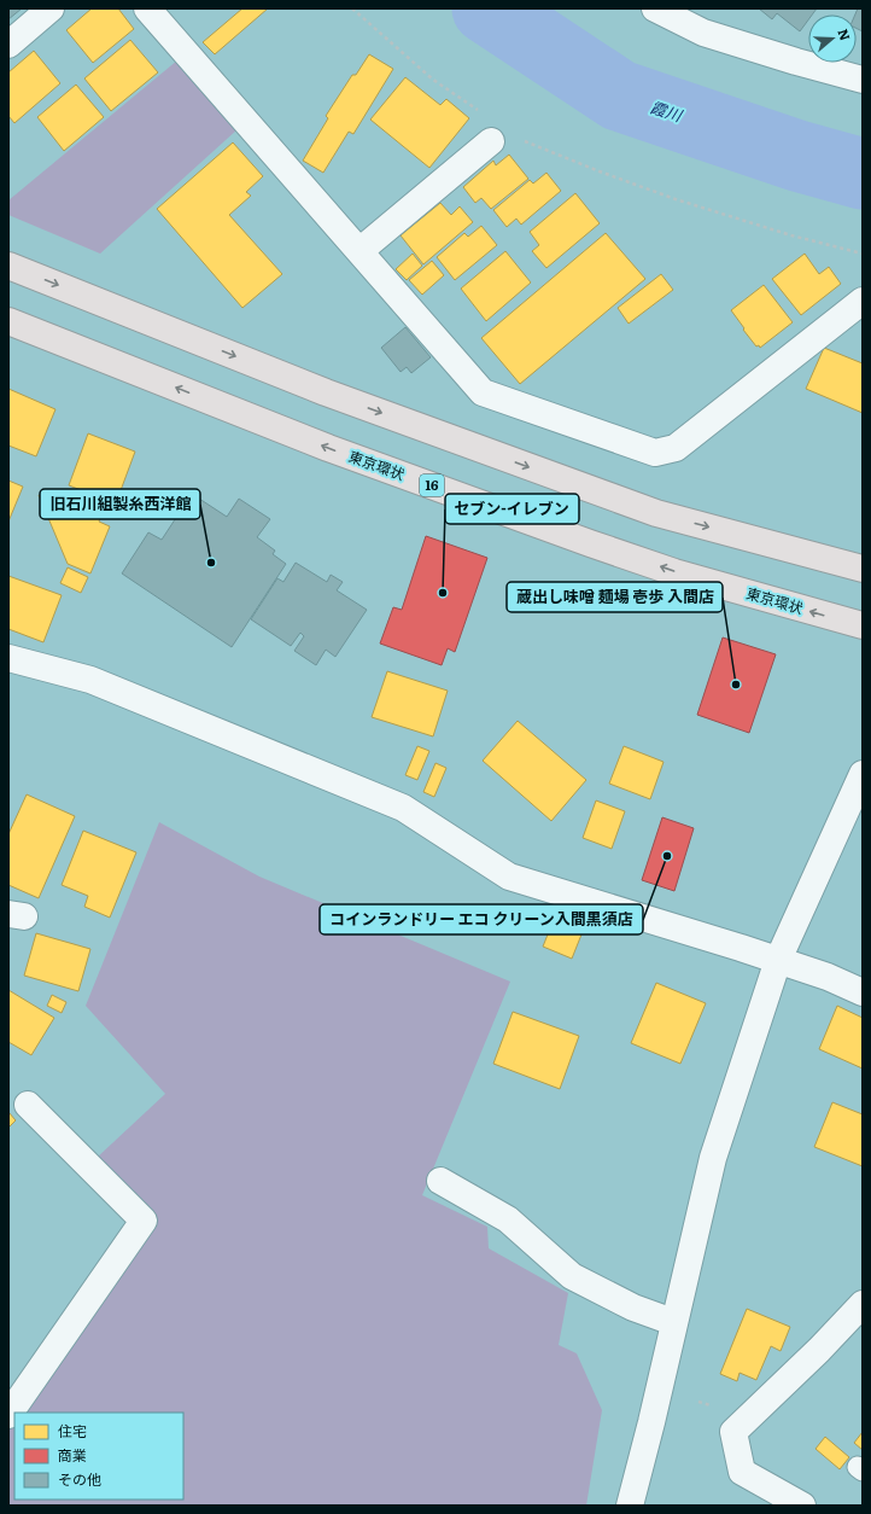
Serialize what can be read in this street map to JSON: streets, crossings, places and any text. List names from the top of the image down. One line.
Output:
{"streets":{"highway":["東京環状","16"]},"water":["霞川"],"places":["旧石川組製糸西洋館","セブン-イレブン","蔵出し味噌 麺場 壱歩 入間店","コインランドリー エコ クリーン入間黒須店"],"legend":["住宅","商業","その他"],"north":"right"}
